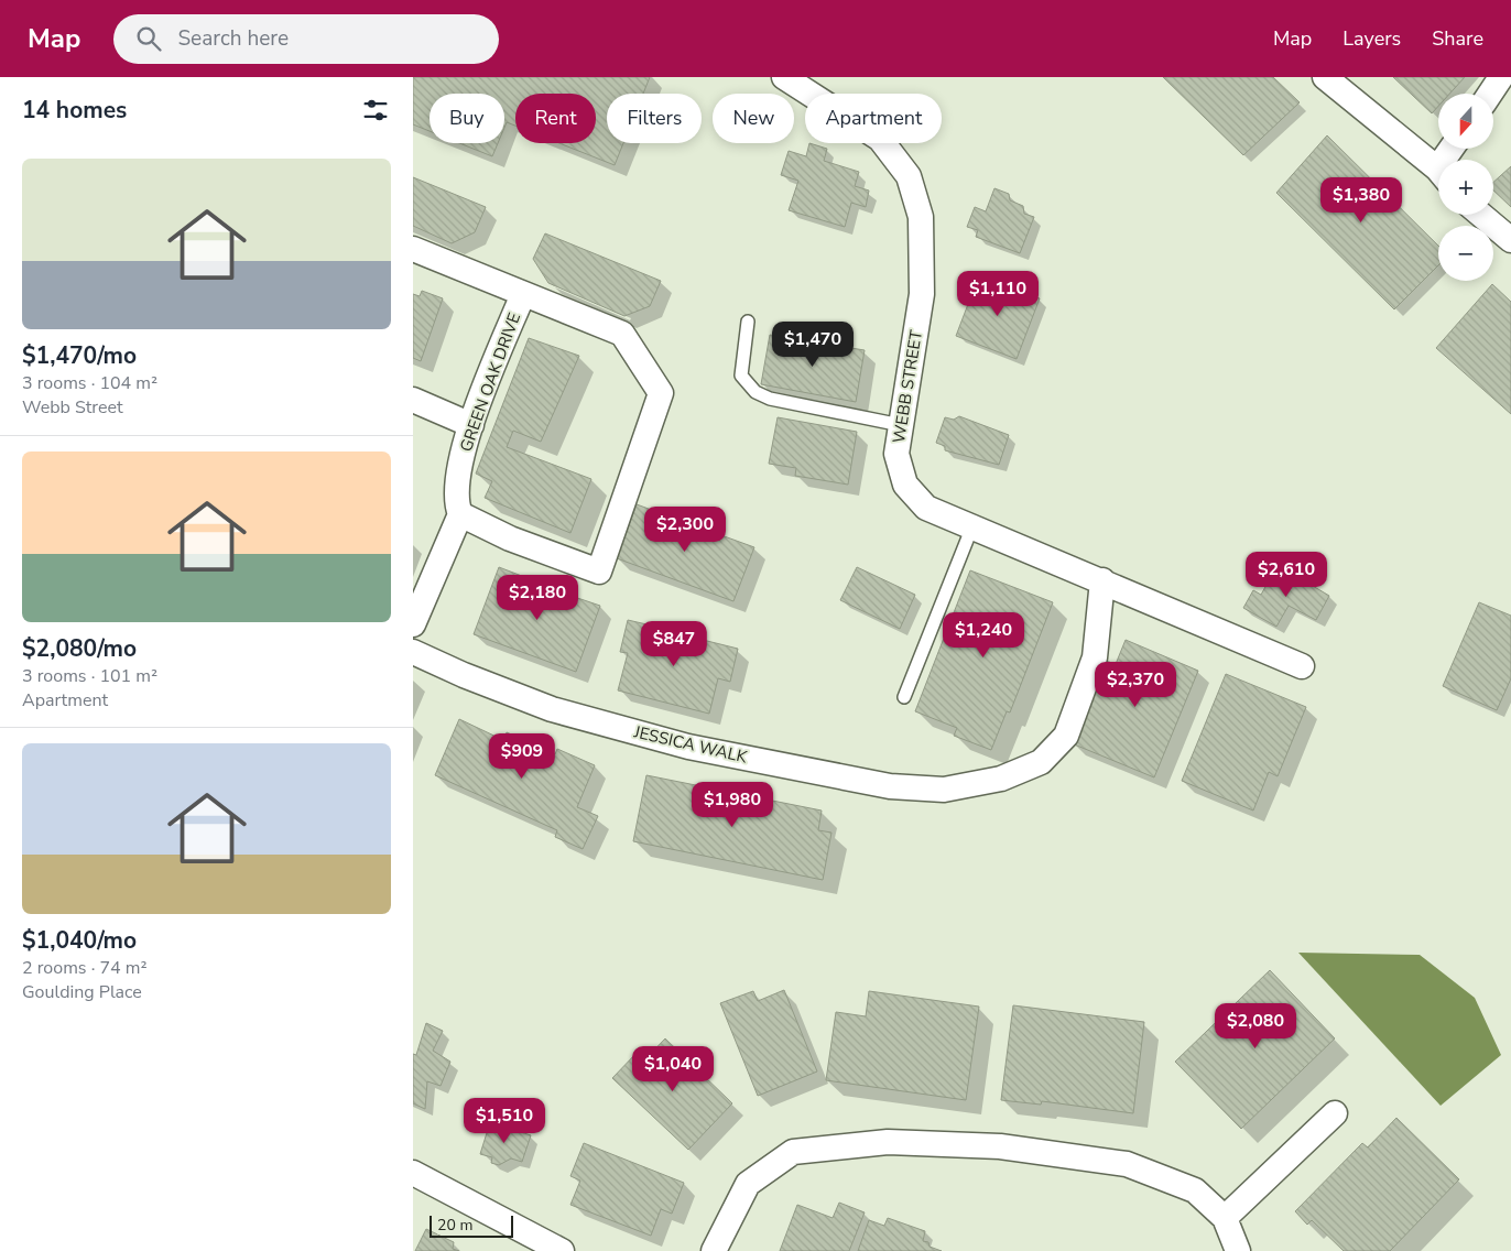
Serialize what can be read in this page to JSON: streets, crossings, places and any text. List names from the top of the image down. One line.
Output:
{"streets":{"street":["GREEN OAK DRIVE","WEBB STREET","JESSICA WALK"]},"crossings":[["WEBB STREET","JESSICA WALK"]],"scale_bar":"20 m","north":"bottom","page":{"header":"Map","search":"Search here","nav":["Map","Layers","Share"],"heading":"14 homes","map_buttons":["+","−"],"chip":["Buy","Rent","Filters","New","Apartment"],"list":[{"name":"$1,470/mo","note":"3 rooms · 104 m² · Webb Street"},{"name":"$2,080/mo","note":"3 rooms · 101 m² · Apartment"},{"name":"$1,040/mo","note":"2 rooms · 74 m² · Goulding Place"}],"price":["$1,380","$1,110","$1,470","$2,300","$2,610","$2,180","$1,240","$847","$2,370","$909","$1,980","$2,080","$1,040","$1,510"],"scale":"20 m"}}
